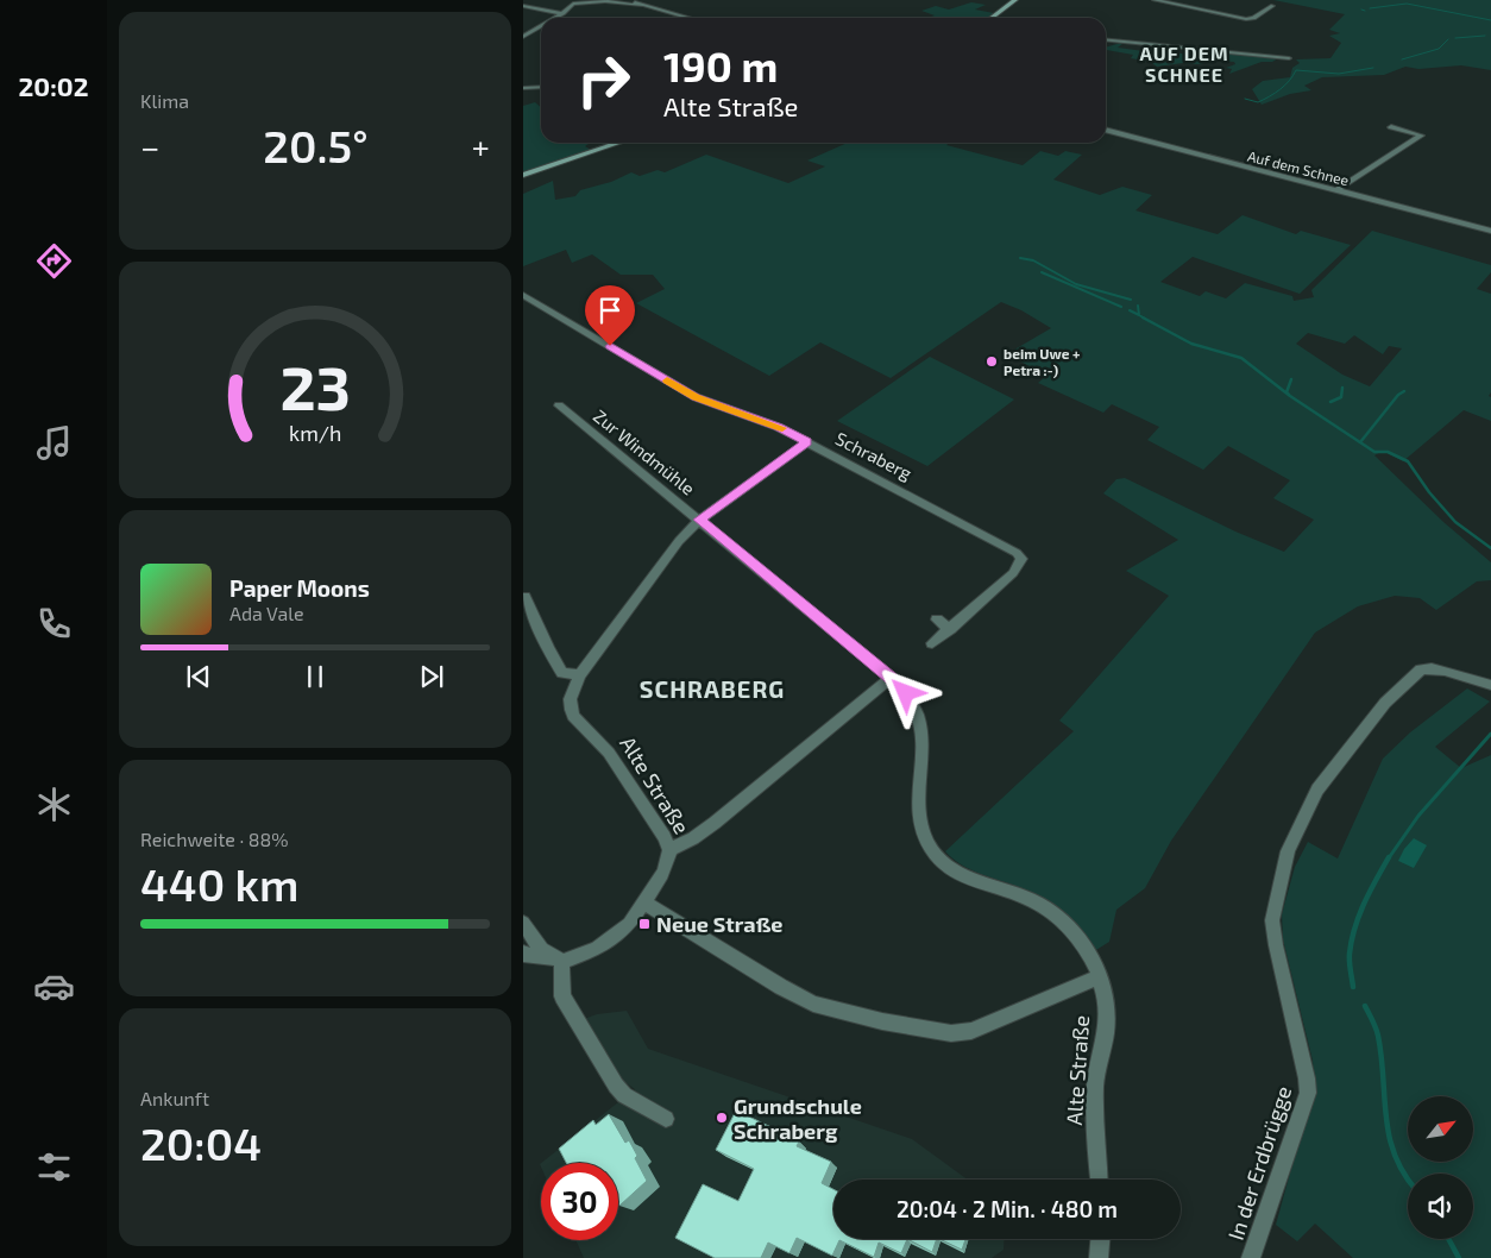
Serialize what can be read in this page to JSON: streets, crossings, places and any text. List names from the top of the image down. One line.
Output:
{"streets":{"street":["Auf dem Schnee","Zur Windmühle","Schraberg","Alte Straße","In der Erdbrügge"]},"crossings":[["Zur Windmühle","Alte Straße"],["Schraberg","Alte Straße"]],"districts":["AUF DEM SCHNEE","SCHRABERG"],"places":{"other":["beim Uwe + Petra :-)","Grundschule Schraberg"],"transit":["Neue Straße"]},"north":"top right","page":{"tabs":"20:02","tile":["Klima",["Reichweite · 88%","440 km"],["Ankunft","20:04"]],"turn":["190 m","Alte Straße"],"heat":["−","20.5°","+"],"song":["Paper Moons","Ada Vale"],"limit":"30","trip":"20:04 · 2 Min. · 480 m","gauge":["23","km/h"]}}
